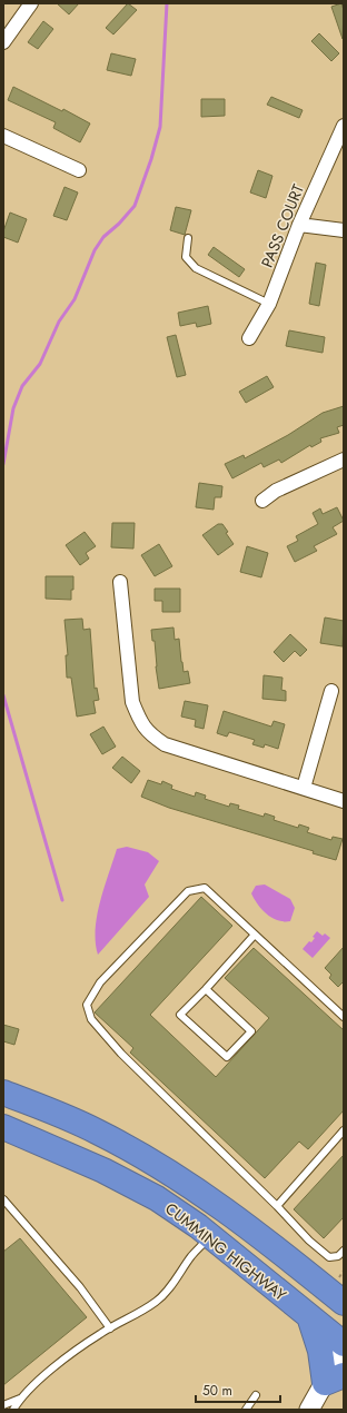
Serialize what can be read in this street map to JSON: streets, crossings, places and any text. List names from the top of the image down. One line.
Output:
{"streets":{"highway":["CUMMING HIGHWAY"],"street":["PASS COURT"]},"scale_bar":"50 m"}
